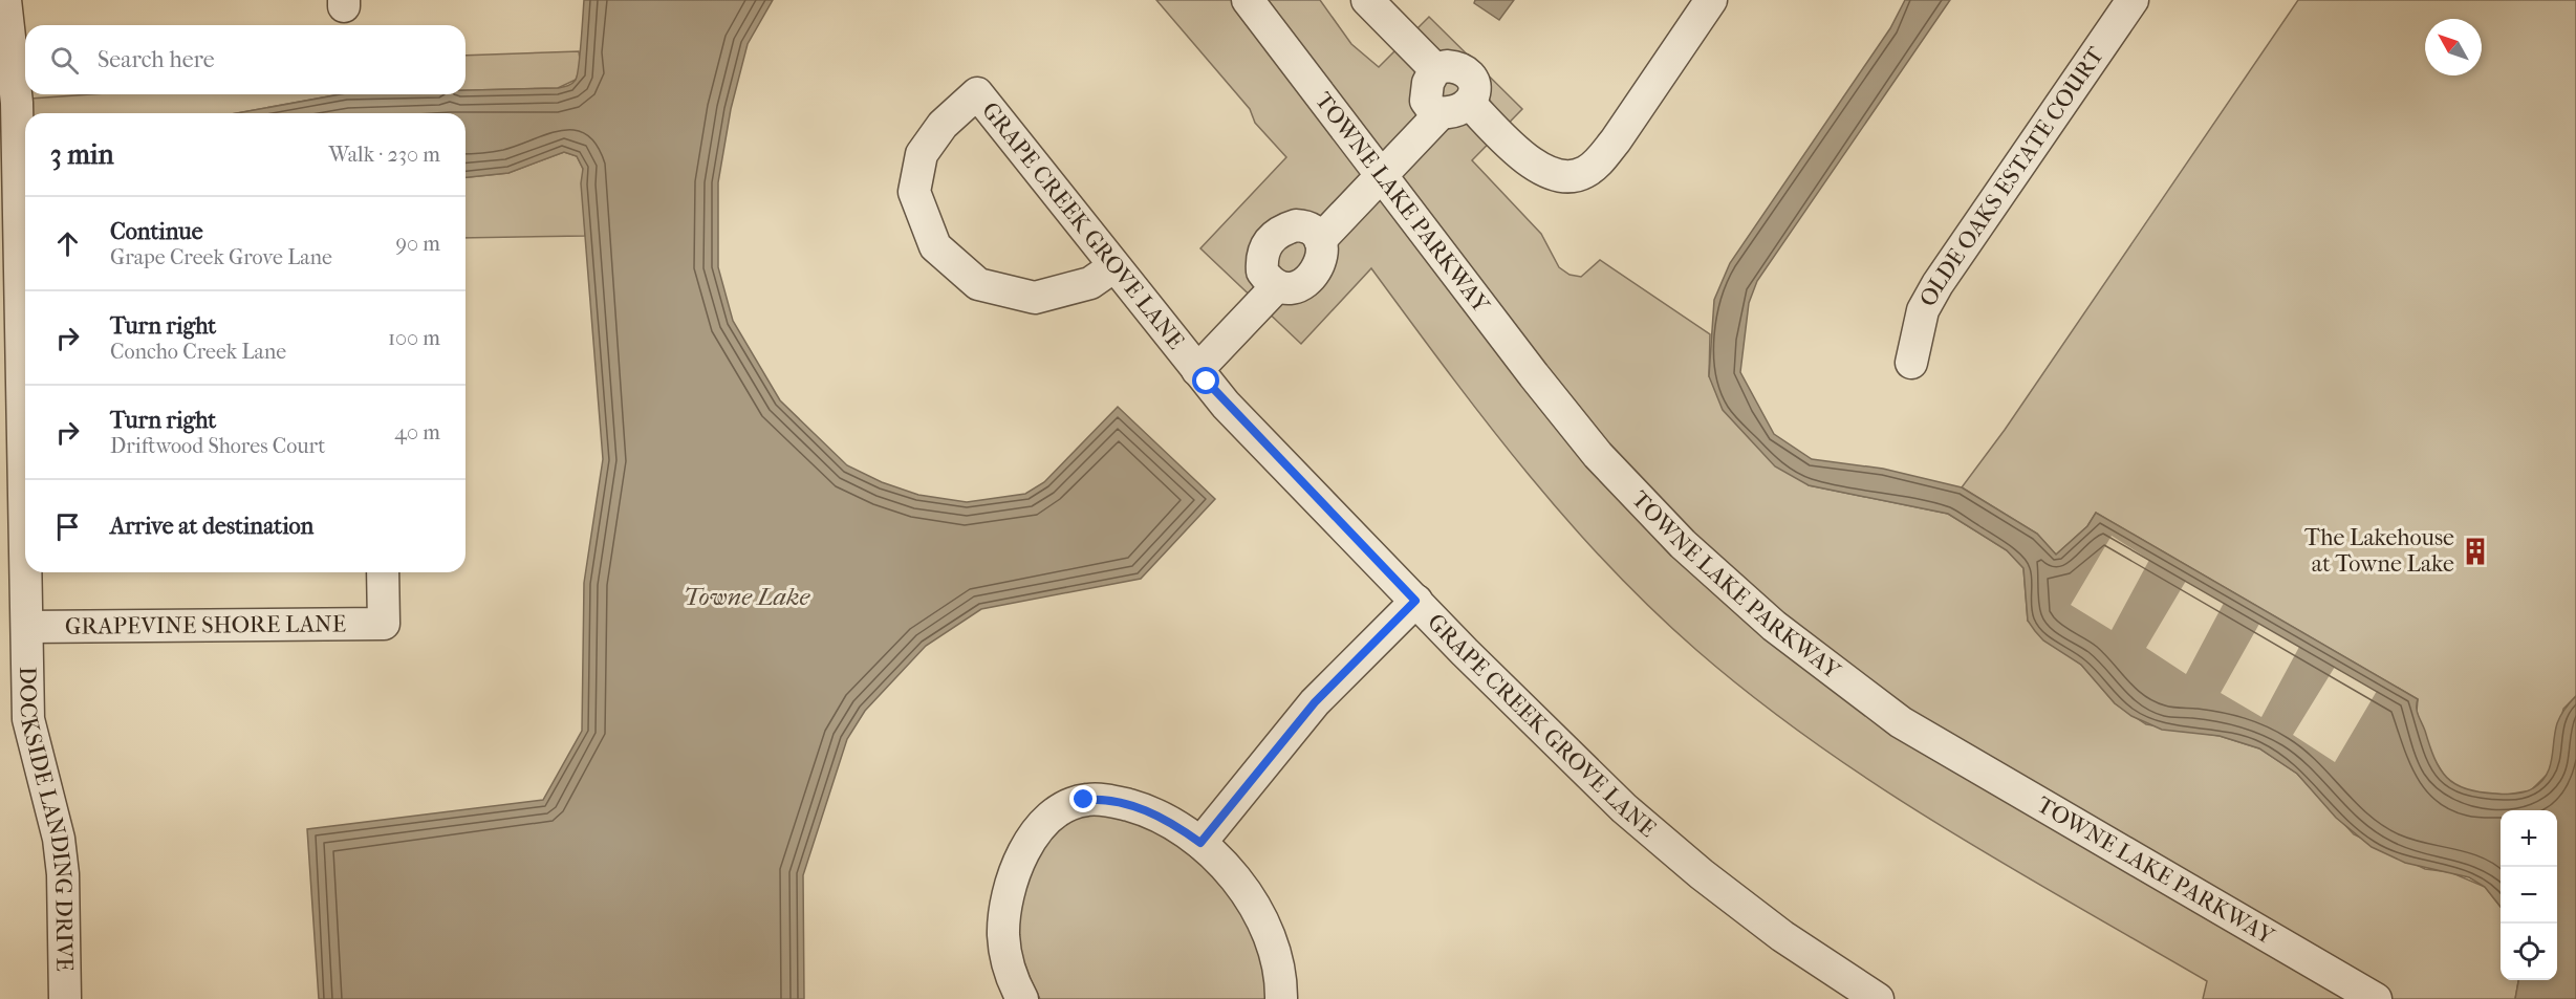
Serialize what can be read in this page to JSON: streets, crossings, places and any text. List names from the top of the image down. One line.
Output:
{"streets":{"street":["OLDE OAKS ESTATE COURT","TOWNE LAKE PARKWAY","GRAPE CREEK GROVE LANE","GRAPEVINE SHORE LANE","DOCKSIDE LANDING DRIVE"]},"crossings":[["GRAPEVINE SHORE LANE","DOCKSIDE LANDING DRIVE"]],"water":["Towne Lake"],"places":{"building":["The Lakehouse at Towne Lake"]},"north":"top left","page":{"search":"Search here","heading":["3 min","Walk · 230 m"],"list":[["Continue","Grape Creek Grove Lane","90 m"],["Turn right","Concho Creek Lane","100 m"],["Turn right","Driftwood Shores Court","40 m"],"Arrive at destination"],"map_buttons":["+","−"]}}
